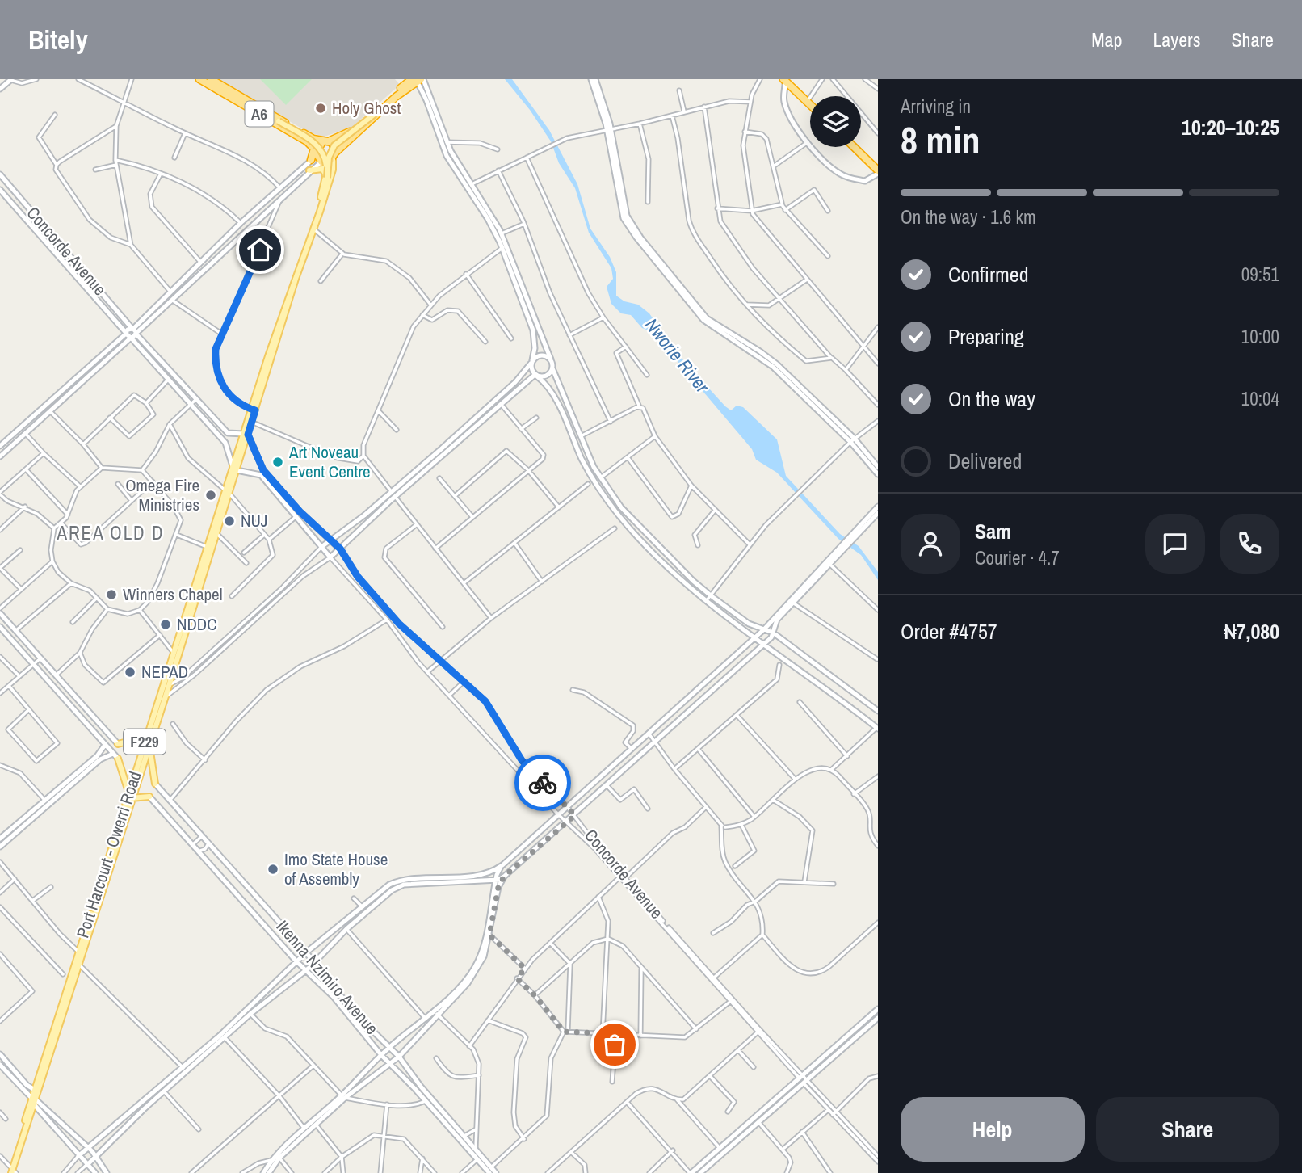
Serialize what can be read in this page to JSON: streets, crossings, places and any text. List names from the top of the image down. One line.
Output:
{"streets":{"highway":["A6"],"main road":["F229","Port Harcourt - Owerri Road"],"street":["Concorde Avenue","Ikenna Nzimiro Avenue"]},"crossings":[["Concorde Avenue","Port Harcourt - Owerri Road"]],"districts":["AREA OLD D"],"water":["Nworie River"],"places":["Holy Ghost","Art Noveau Event Centre","Omega Fire Ministries","NUJ","Winners Chapel","NDDC","NEPAD","Imo State House of Assembly"],"page":{"header":"Bitely","nav":["Map","Layers","Share"],"heading":["8 min","Arriving in","10:20–10:25"],"panel":["Sam","Courier · 4.7","Order #4757","₦7,080"],"bar":"On the way · 1.6 km","list":[["Confirmed","09:51"],["Preparing","10:00"],["On the way","10:04"],"Delivered"],"buttons":["Help","Share"]}}
